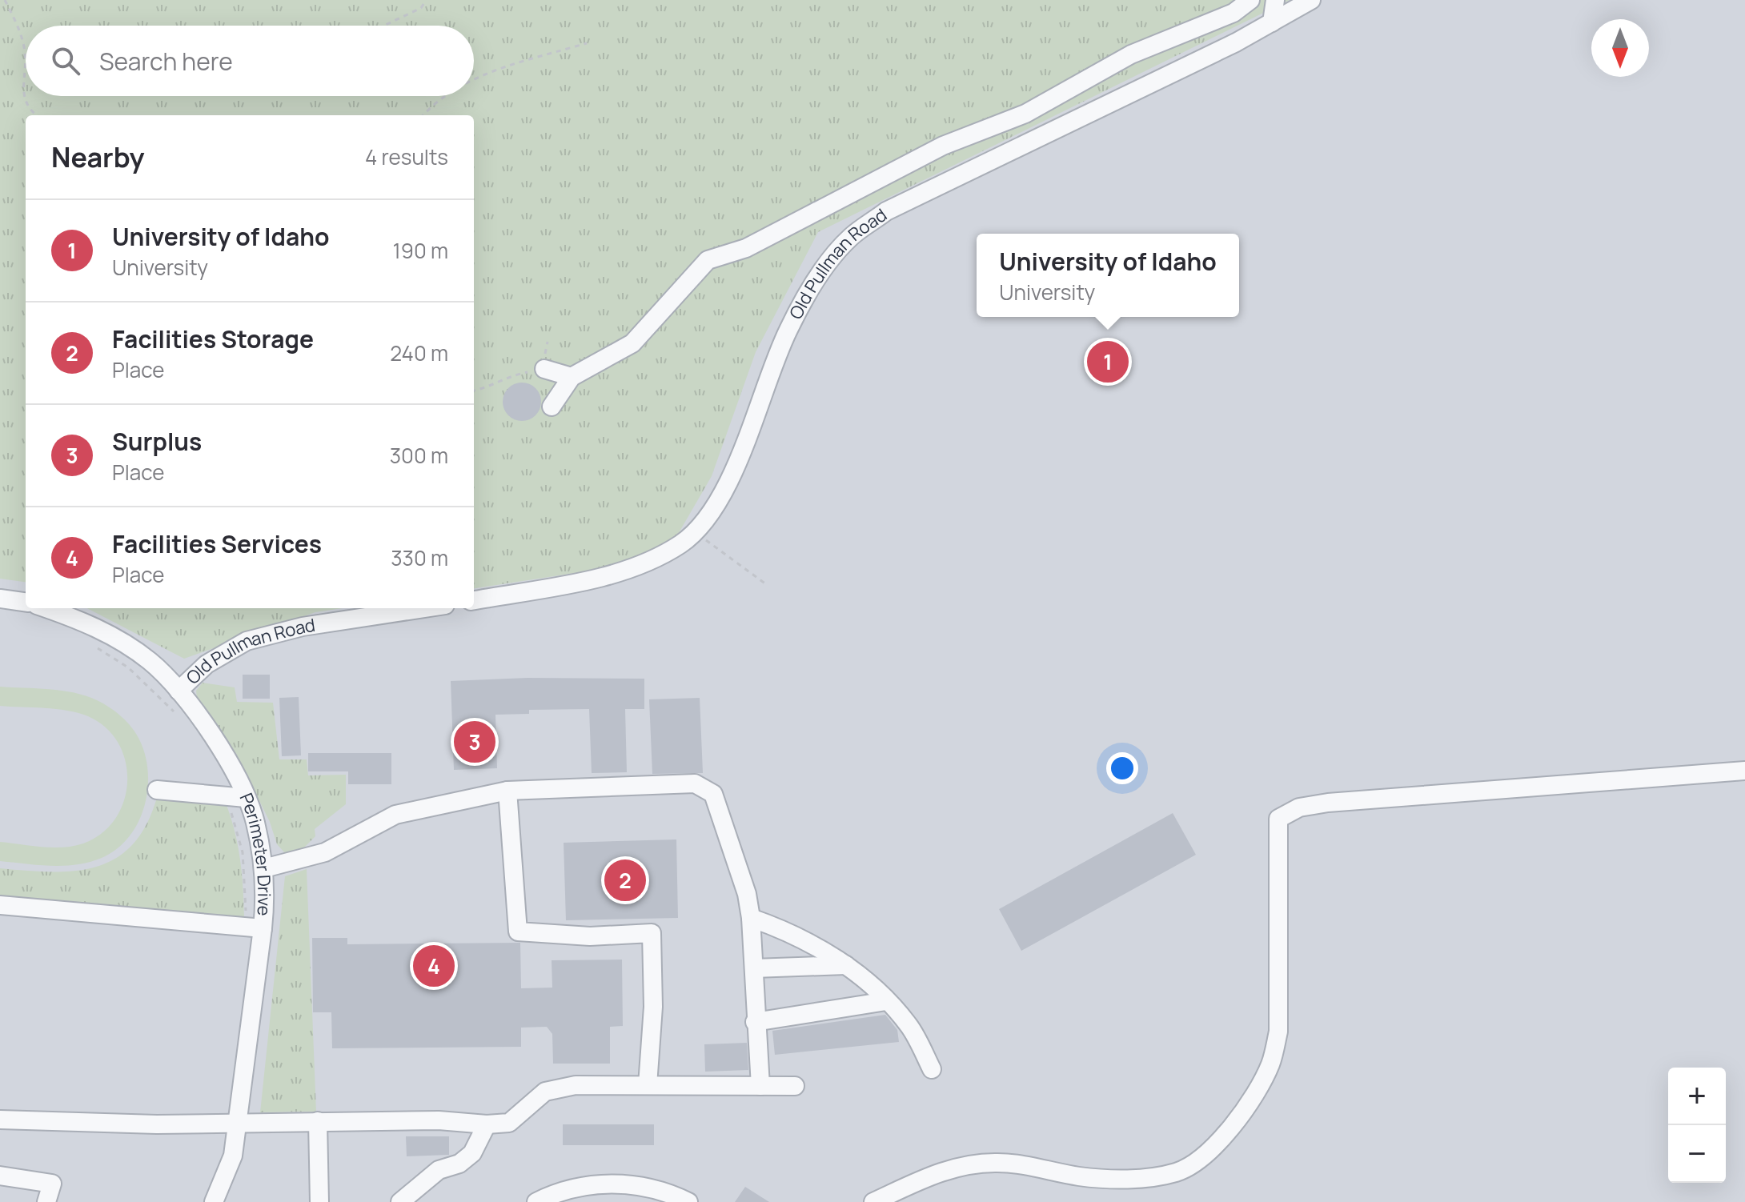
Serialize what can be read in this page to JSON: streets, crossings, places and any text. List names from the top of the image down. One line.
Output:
{"streets":{"street":["Old Pullman Road","Perimeter Drive"]},"crossings":[["Old Pullman Road","Perimeter Drive"]],"north":"bottom","page":{"search":"Search here","heading":["Nearby","4 results"],"list":[{"mark":"1","name":"University of Idaho","note":"University","value":"190 m"},{"mark":"2","name":"Facilities Storage","note":"Place","value":"240 m"},{"mark":"3","name":"Surplus","note":"Place","value":"300 m"},{"mark":"4","name":"Facilities Services","note":"Place","value":"330 m"}],"popup":["University of Idaho","University"],"pins":["1","3","2","4"],"map_buttons":["+","−"]}}
